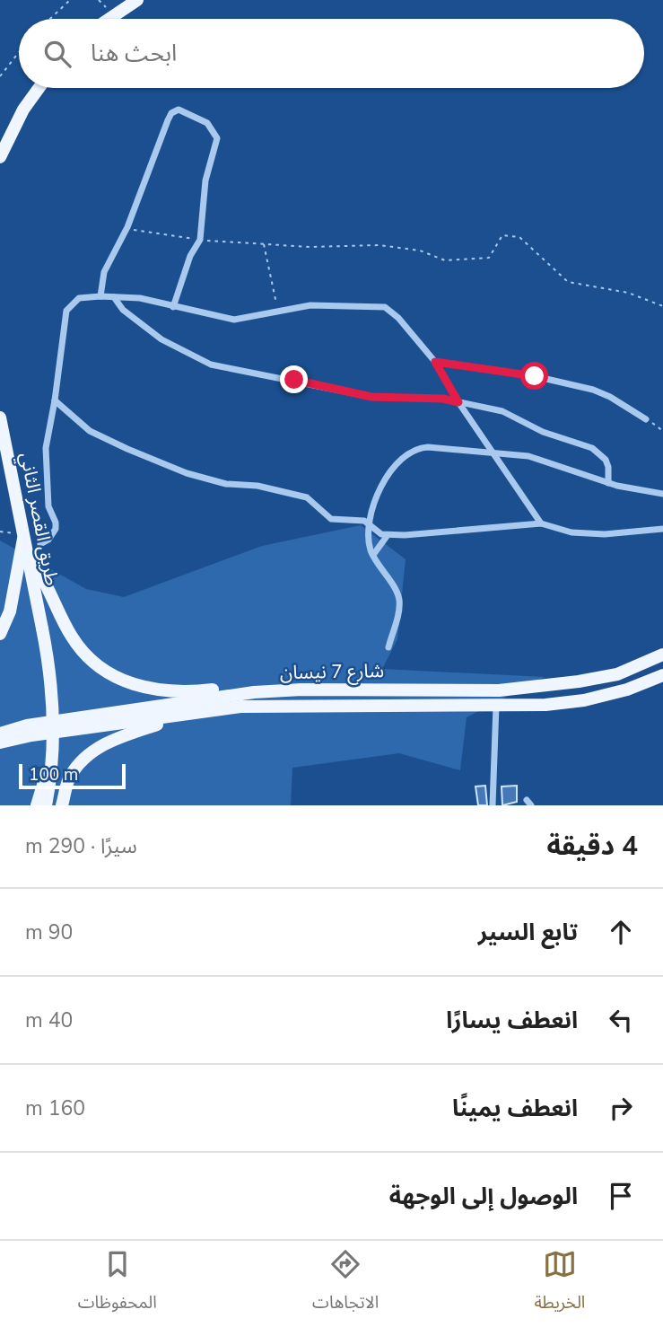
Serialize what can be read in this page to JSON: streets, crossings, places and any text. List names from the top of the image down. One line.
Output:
{"streets":{"main road":["طريق القصر الثاني","شارع 7 نيسان"]},"scale_bar":"100 m","page":{"search":"ابحث هنا","scale":"100 m","heading":["4 دقيقة","سيرًا · 290 m"],"list":[["تابع السير","90 m"],["انعطف يسارًا","40 m"],["انعطف يمينًا","160 m"],"الوصول إلى الوجهة"],"nav":["الخريطة","الاتجاهات","المحفوظات"]}}
